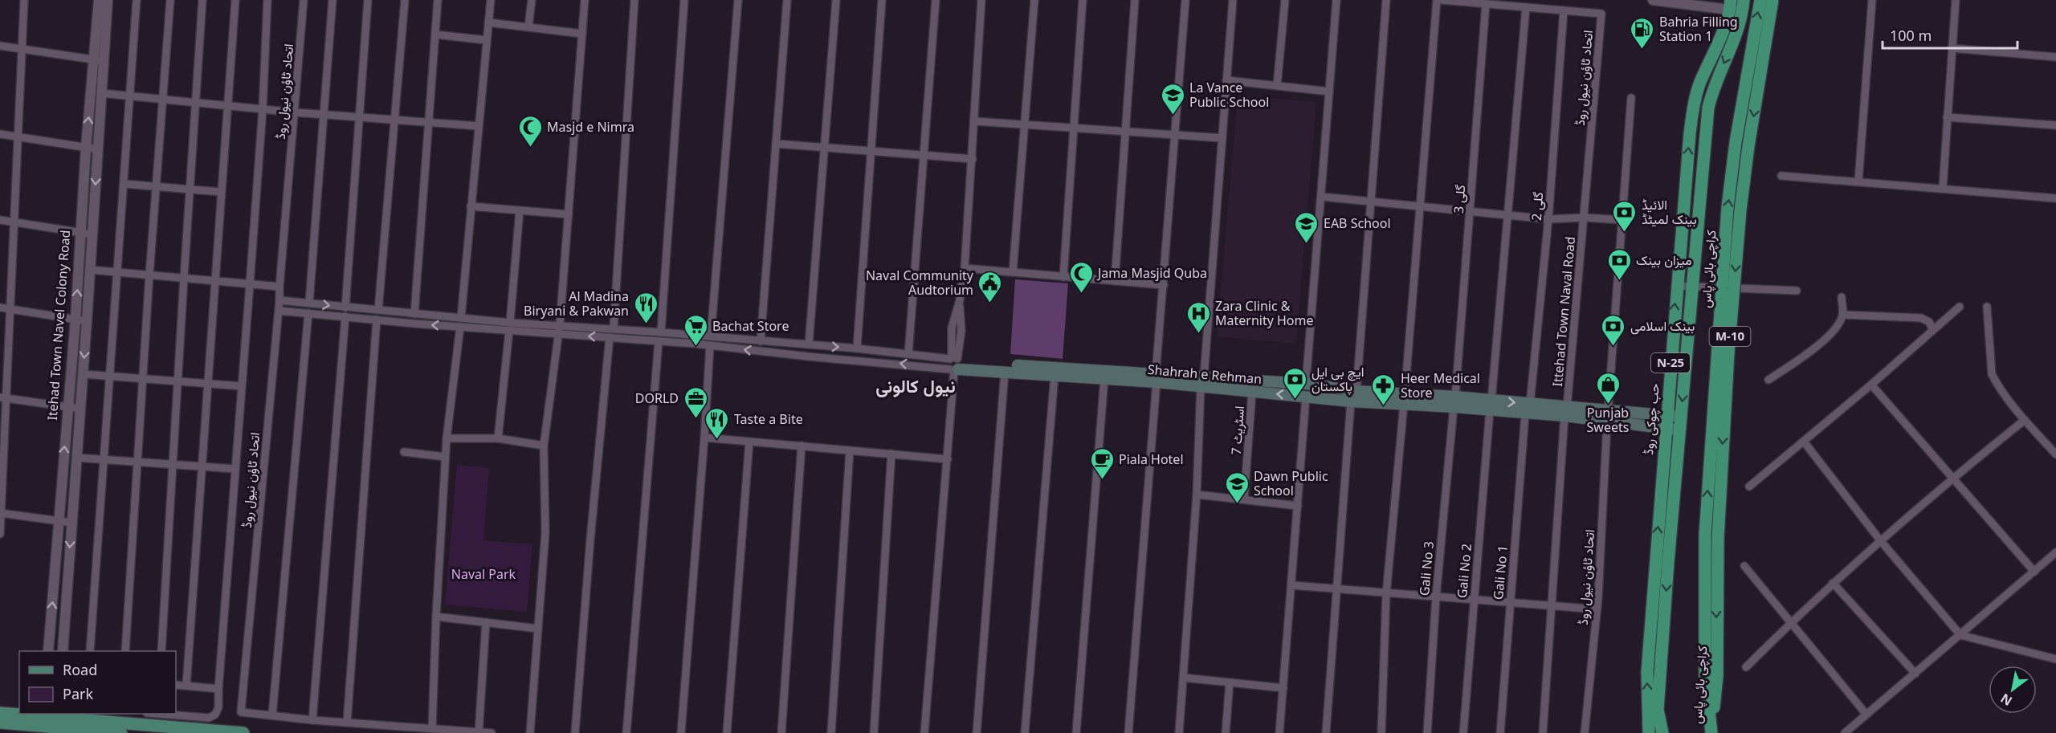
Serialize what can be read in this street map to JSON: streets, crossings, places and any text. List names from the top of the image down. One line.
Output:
{"streets":{"highway":["کراچی بائی پاس","M-10","N-25","حب چوکی روڈ"],"main road":["Shahrah e Rehman"],"street":["اتحاد ٹاؤن نیول روڈ","گلی 3","گلی 2","Ittehad Town Naval Road","Itehad Town Navel Colony Road","اسٹریٹ 7","Gali No 3","Gali No 2","Gali No 1"]},"crossings":[["اتحاد ٹاؤن نیول روڈ","گلی 3"],["اتحاد ٹاؤن نیول روڈ","گلی 2"],["اتحاد ٹاؤن نیول روڈ","Ittehad Town Naval Road"],["اتحاد ٹاؤن نیول روڈ","Shahrah e Rehman"],["گلی 3","Shahrah e Rehman"],["گلی 3","Gali No 3"],["گلی 2","Shahrah e Rehman"],["گلی 2","Gali No 2"],["گلی 2","Gali No 1"],["Ittehad Town Naval Road","Shahrah e Rehman"],["Shahrah e Rehman","حب چوکی روڈ"],["Shahrah e Rehman","اسٹریٹ 7"],["Shahrah e Rehman","Gali No 3"],["Shahrah e Rehman","Gali No 2"],["Shahrah e Rehman","Gali No 1"]],"districts":["نیول کالونی"],"parks":["Naval Park"],"places":{"fuel station":["Bahria Filling Station 1"],"school or university":["La Vance Public School","EAB School","Dawn Public School"],"mosque":["Masjd e Nimra","Jama Masjid Quba"],"bank":["الائیڈ بینک لمیٹڈ","میزان بینک","بینک اسلامی","ایچ بی ایل پاکستان"],"public building":["Naval Community Audtorium"],"restaurant":["Al Madina Biryani & Pakwan","Taste a Bite"],"hospital":["Zara Clinic & Maternity Home"],"supermarket":["Bachat Store"],"shop":["Punjab Sweets"],"pharmacy":["Heer Medical Store"],"office":["DORLD"],"cafe":["Piala Hotel"]},"legend":["Road","Park"],"scale_bar":"100 m","north":"bottom left"}
